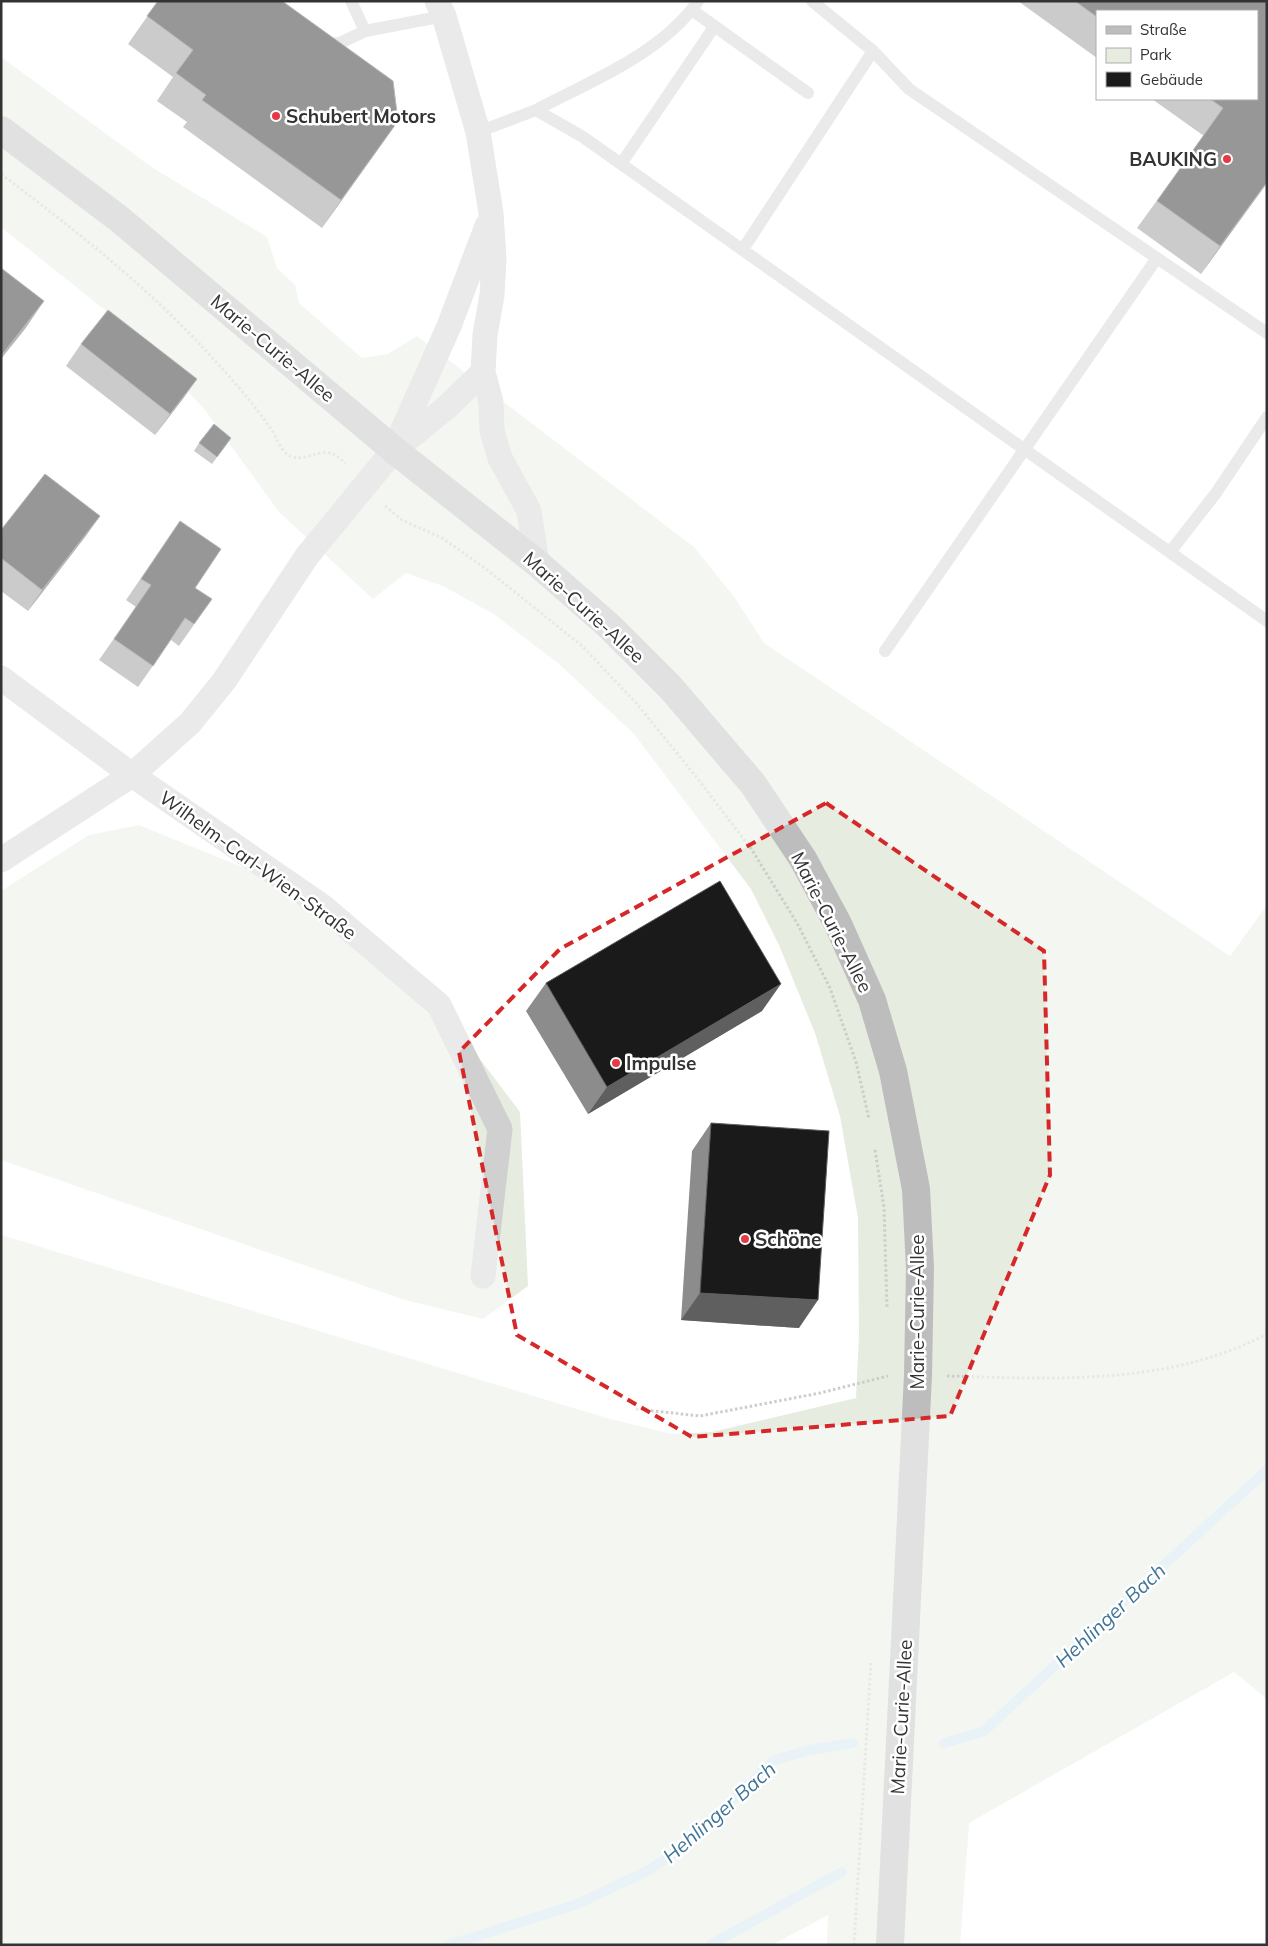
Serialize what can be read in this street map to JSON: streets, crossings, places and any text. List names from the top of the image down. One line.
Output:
{"streets":{"main road":["Marie-Curie-Allee"],"street":["Wilhelm-Carl-Wien-Straße"]},"water":["Hehlinger Bach"],"places":["Schubert Motors","BAUKING","Impulse","Schöne"],"legend":["Straße","Park","Gebäude"]}
